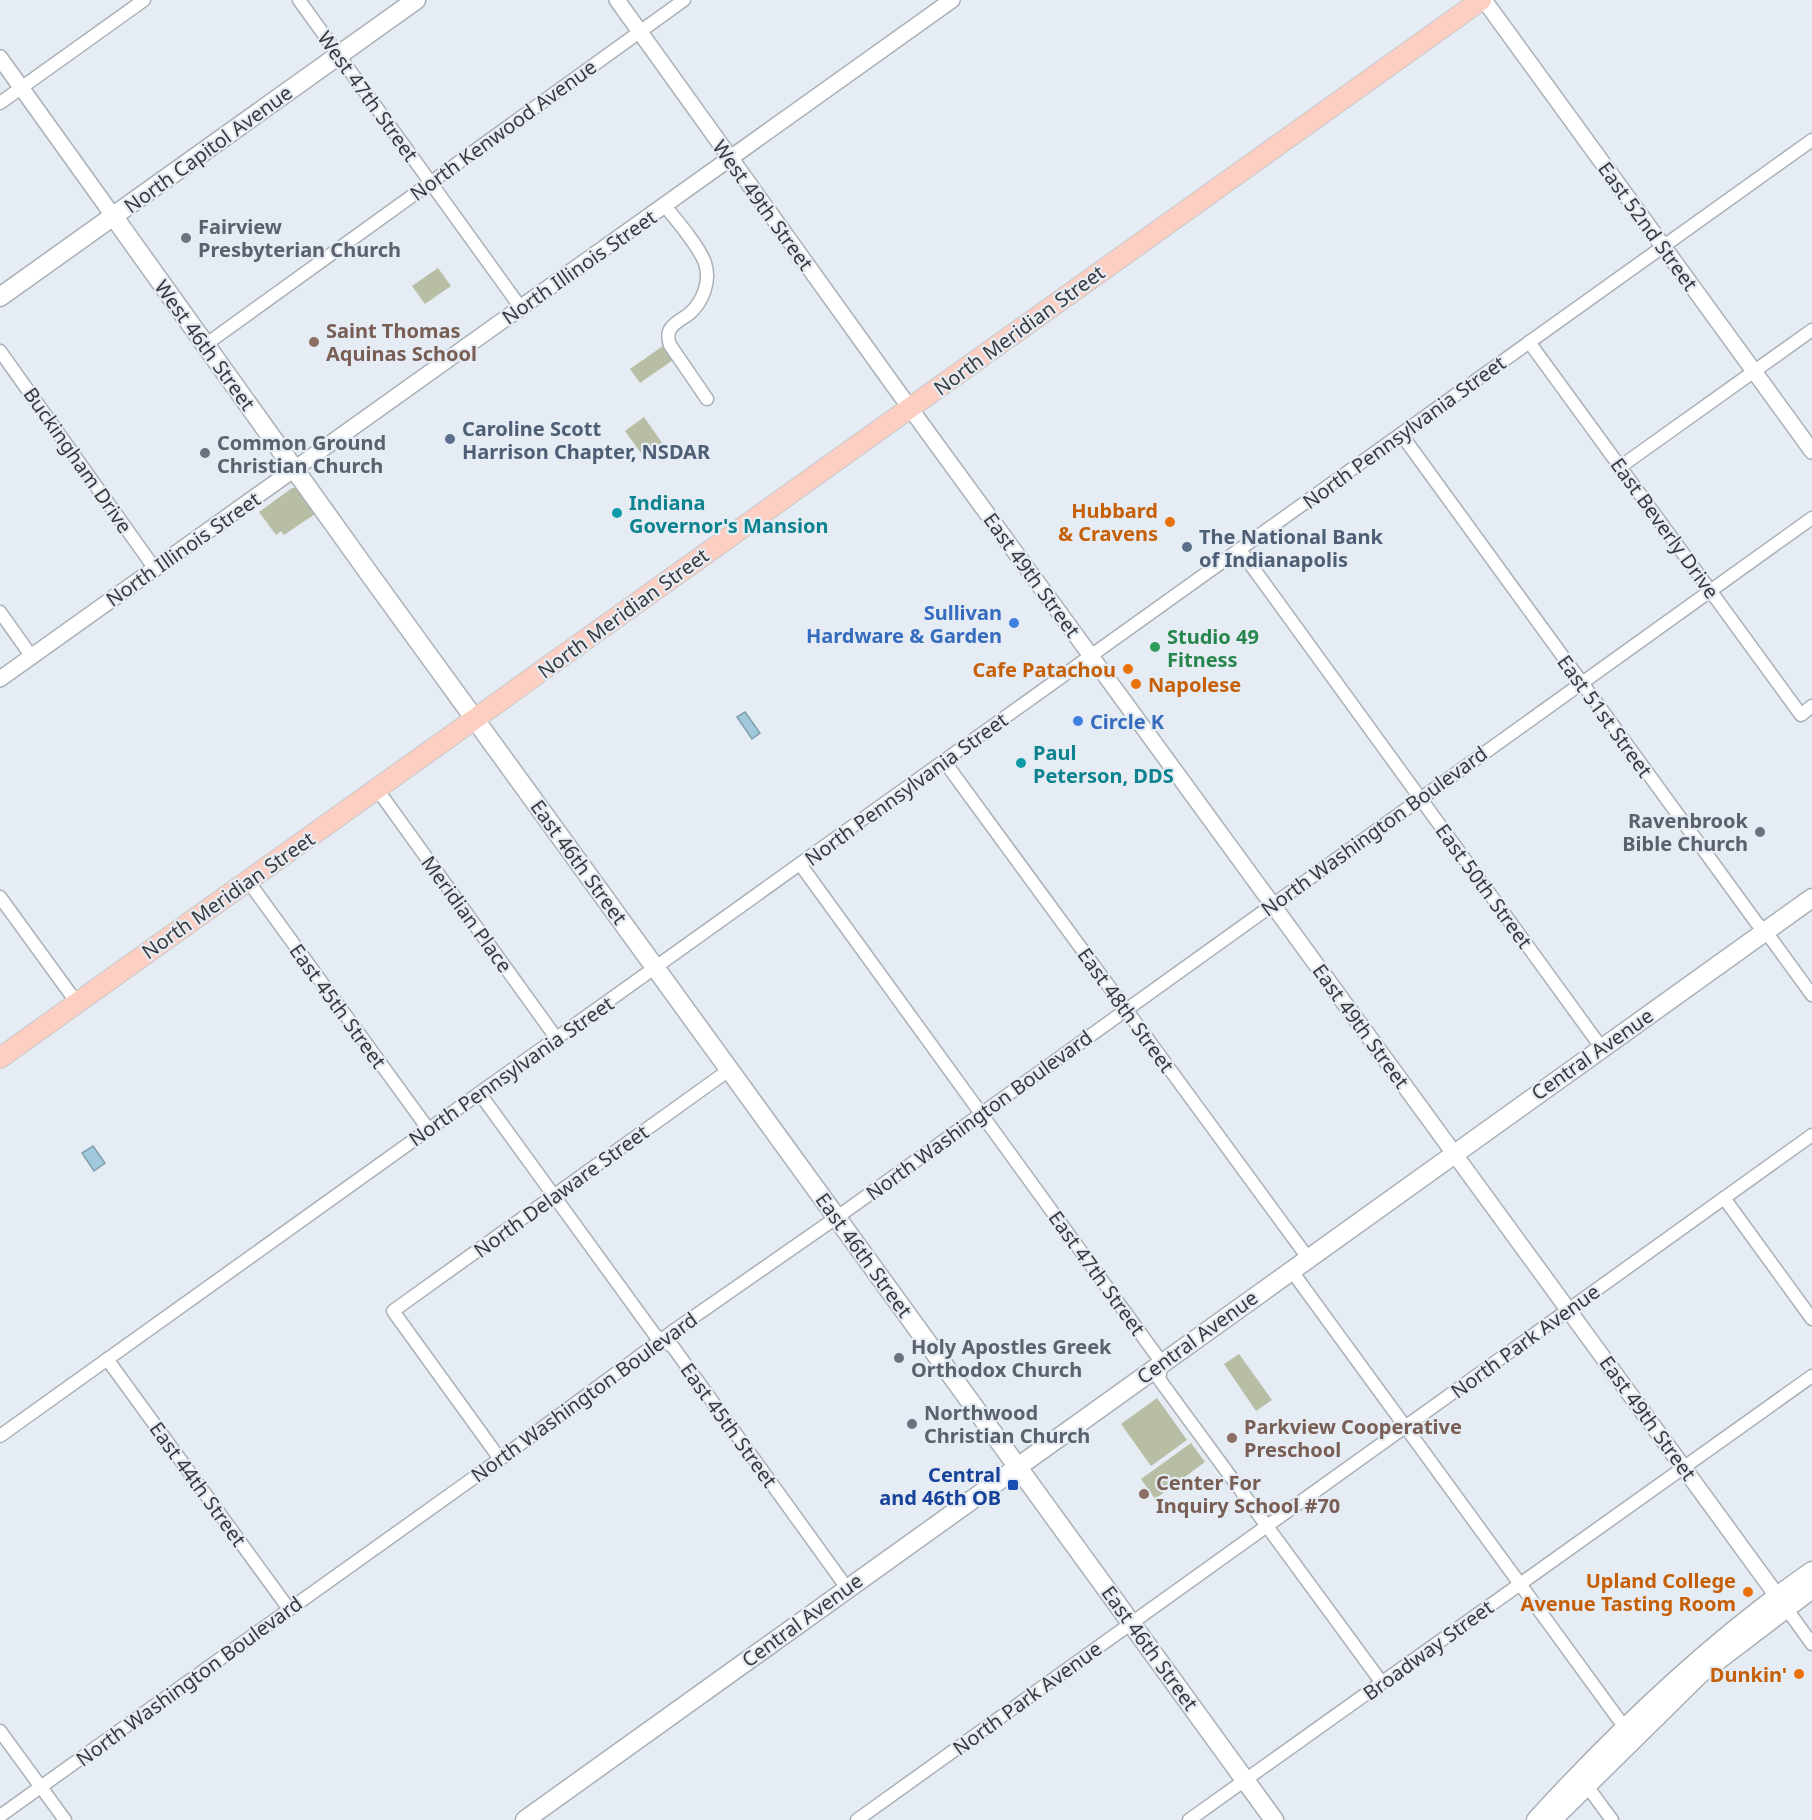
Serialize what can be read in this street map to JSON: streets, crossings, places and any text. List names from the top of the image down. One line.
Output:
{"streets":{"main road":["North Capitol Avenue","North Meridian Street","West 46th Street","East 46th Street","Central Avenue"],"street":["West 47th Street","North Kenwood Avenue","West 49th Street","East 52nd Street","North Illinois Street","North Pennsylvania Street","Buckingham Drive","East Beverly Drive","East 49th Street","East 51st Street","North Washington Boulevard","East 50th Street","Meridian Place","East 45th Street","East 48th Street","North Delaware Street","East 47th Street","North Park Avenue","East 44th Street","Broadway Street"]},"crossings":[["West 47th Street","North Kenwood Avenue"],["West 47th Street","North Capitol Avenue"],["West 47th Street","North Illinois Street"],["North Kenwood Avenue","West 49th Street"],["North Kenwood Avenue","West 46th Street"],["North Capitol Avenue","West 46th Street"],["West 49th Street","North Illinois Street"],["West 49th Street","North Meridian Street"],["West 49th Street","East 49th Street"],["East 52nd Street","North Meridian Street"],["East 52nd Street","North Pennsylvania Street"],["North Illinois Street","West 46th Street"],["North Illinois Street","Buckingham Drive"],["North Meridian Street","West 46th Street"],["North Meridian Street","East 49th Street"],["North Meridian Street","East 46th Street"],["North Meridian Street","Meridian Place"],["North Meridian Street","East 45th Street"],["West 46th Street","East 46th Street"],["North Pennsylvania Street","East Beverly Drive"],["North Pennsylvania Street","East 49th Street"],["North Pennsylvania Street","East 51st Street"],["North Pennsylvania Street","East 46th Street"],["North Pennsylvania Street","East 50th Street"],["North Pennsylvania Street","Meridian Place"],["North Pennsylvania Street","East 45th Street"],["North Pennsylvania Street","East 48th Street"],["North Pennsylvania Street","East 47th Street"],["North Pennsylvania Street","East 44th Street"],["East Beverly Drive","North Washington Boulevard"],["East 49th Street","North Washington Boulevard"],["East 49th Street","Central Avenue"],["East 49th Street","North Park Avenue"],["East 49th Street","Broadway Street"],["East 51st Street","North Washington Boulevard"],["East 51st Street","Central Avenue"],["North Washington Boulevard","East 46th Street"],["North Washington Boulevard","East 50th Street"],["North Washington Boulevard","East 45th Street"],["North Washington Boulevard","East 48th Street"],["North Washington Boulevard","North Delaware Street"],["North Washington Boulevard","East 47th Street"],["North Washington Boulevard","East 44th Street"],["East 46th Street","Central Avenue"],["East 46th Street","North Delaware Street"],["East 46th Street","North Park Avenue"],["East 46th Street","Broadway Street"],["East 50th Street","Central Avenue"],["East 45th Street","Central Avenue"],["East 45th Street","North Delaware Street"],["East 48th Street","Central Avenue"],["Central Avenue","East 47th Street"],["East 47th Street","North Park Avenue"],["East 47th Street","Broadway Street"]],"places":{"other":["Fairview Presbyterian Church","Saint Thomas Aquinas School","Caroline Scott Harrison Chapter, NSDAR","Common Ground Christian Church","Indiana Governor's Mansion","Hubbard & Cravens","The National Bank of Indianapolis","Sullivan Hardware & Garden","Studio 49 Fitness","Cafe Patachou","Napolese","Circle K","Paul Peterson, DDS","Ravenbrook Bible Church","Holy Apostles Greek Orthodox Church","Northwood Christian Church","Parkview Cooperative Preschool","Center For Inquiry School #70","Upland College Avenue Tasting Room","Dunkin'"],"transit":["Central and 46th OB"]}}
